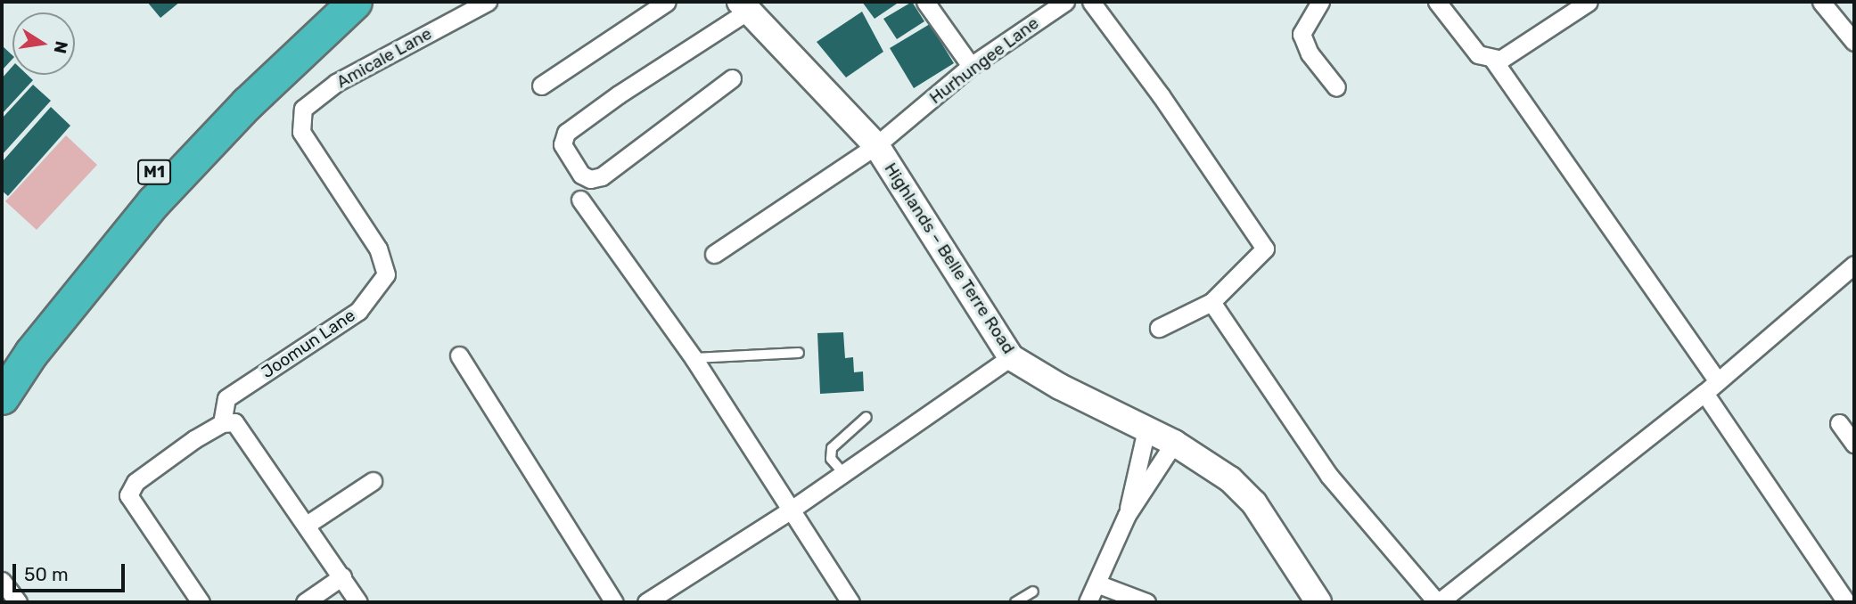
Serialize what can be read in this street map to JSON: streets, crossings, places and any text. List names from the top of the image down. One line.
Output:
{"streets":{"highway":["M1"],"street":["Amicale Lane","Hurhungee Lane","Highlands – Belle Terre Road","Joomun Lane"]},"crossings":[["Amicale Lane","Joomun Lane"],["Hurhungee Lane","Highlands – Belle Terre Road"]],"scale_bar":"50 m","north":"right"}
